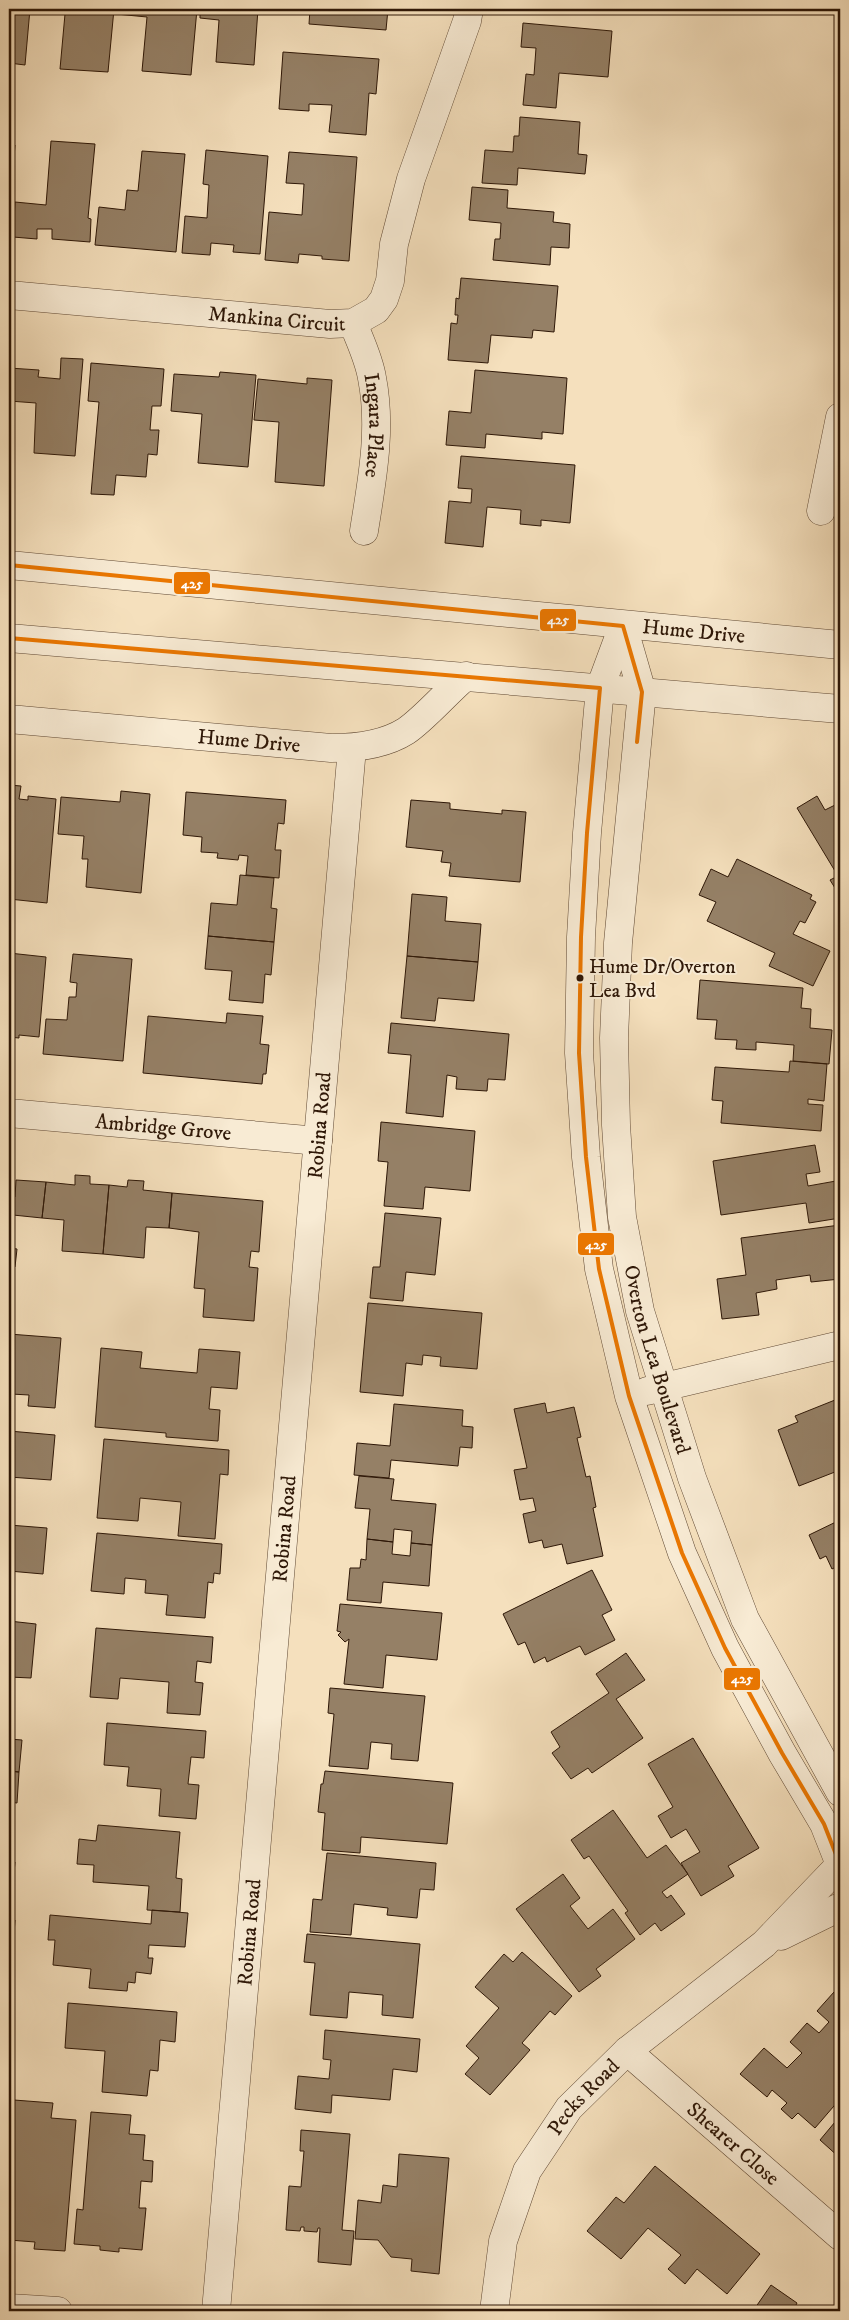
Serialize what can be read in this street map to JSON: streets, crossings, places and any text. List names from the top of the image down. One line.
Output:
{"streets":{"street":["Mankina Circuit","Ingara Place","Hume Drive","Robina Road","Ambridge Grove","Overton Lea Boulevard","Pecks Road","Shearer Close"]},"crossings":[["Mankina Circuit","Ingara Place"],["Hume Drive","Robina Road"],["Hume Drive","Overton Lea Boulevard"],["Robina Road","Ambridge Grove"],["Overton Lea Boulevard","Pecks Road"],["Pecks Road","Shearer Close"]],"places":["Hume Dr/Overton Lea Bvd"],"lines":["transit line 425"]}
